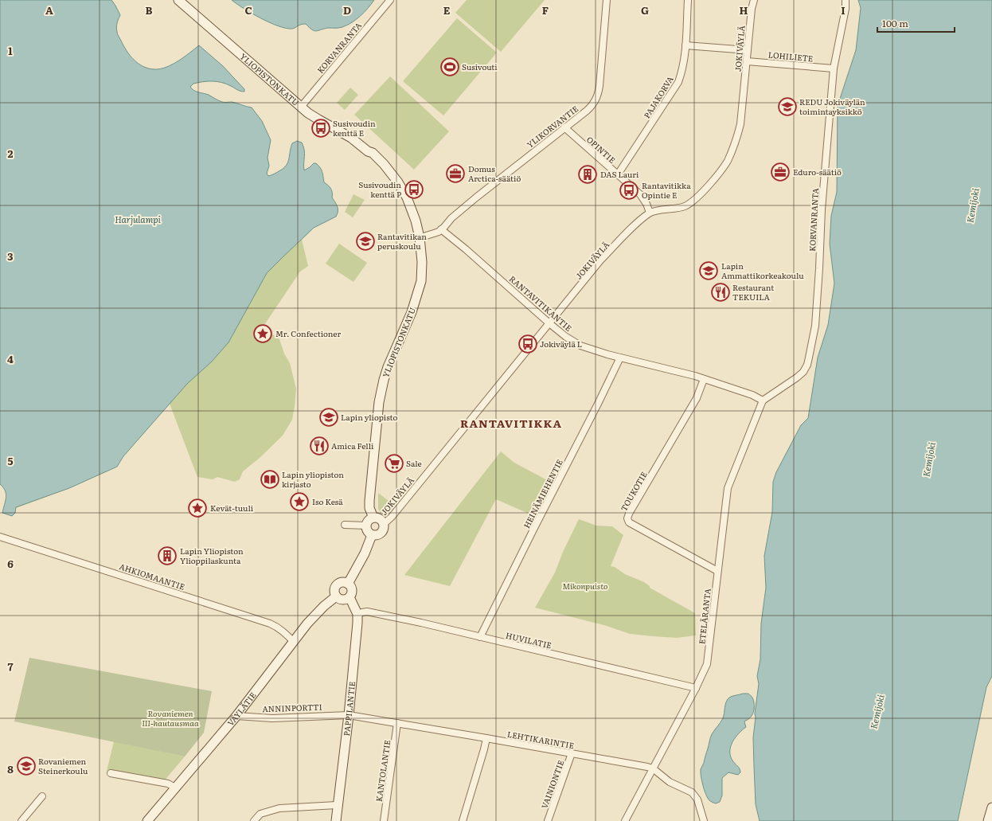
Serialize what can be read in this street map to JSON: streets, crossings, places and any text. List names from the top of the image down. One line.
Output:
{"streets":{"street":["KORVANRANTA","JOKIVÄYLÄ","LOHILIETE","YLIOPISTONKATU","PAJAKORVA","YLIKORVANTIE","OPINTIE","RANTAVITIKANTIE","TOUKOTIE","HEINÄMIEHENTIE","AHKIOMAANTIE","ETELÄRANTA","HUVILATIE","ANNINPORTTI","VÄYLÄTIE","PAPPILANTIE","LEHTIKARINTIE","KANTOLANTIE","VAINIONTIE"]},"crossings":[["KORVANRANTA","LOHILIETE"],["KORVANRANTA","YLIOPISTONKATU"],["KORVANRANTA","RANTAVITIKANTIE"],["KORVANRANTA","ETELÄRANTA"],["JOKIVÄYLÄ","LOHILIETE"],["JOKIVÄYLÄ","YLIOPISTONKATU"],["JOKIVÄYLÄ","OPINTIE"],["JOKIVÄYLÄ","RANTAVITIKANTIE"],["PAJAKORVA","OPINTIE"],["YLIKORVANTIE","OPINTIE"],["YLIKORVANTIE","RANTAVITIKANTIE"],["RANTAVITIKANTIE","TOUKOTIE"],["RANTAVITIKANTIE","HEINÄMIEHENTIE"],["RANTAVITIKANTIE","ETELÄRANTA"],["TOUKOTIE","ETELÄRANTA"],["HEINÄMIEHENTIE","HUVILATIE"],["AHKIOMAANTIE","VÄYLÄTIE"],["ETELÄRANTA","HUVILATIE"],["ETELÄRANTA","LEHTIKARINTIE"],["HUVILATIE","PAPPILANTIE"],["ANNINPORTTI","VÄYLÄTIE"],["ANNINPORTTI","PAPPILANTIE"],["ANNINPORTTI","LEHTIKARINTIE"],["VÄYLÄTIE","PAPPILANTIE"],["PAPPILANTIE","LEHTIKARINTIE"],["LEHTIKARINTIE","KANTOLANTIE"],["LEHTIKARINTIE","VAINIONTIE"]],"districts":["RANTAVITIKKA"],"water":["Kemijoki","Harjulampi"],"parks":["Mikonpuisto","Rovaniemen III-hautausmaa"],"places":{"sports":["Susivouti"],"school or university":["REDU Jokiväylän toimintayksikkö","Rantavitikan peruskoulu","Lapin Ammattikorkeakoulu","Lapin yliopisto","Rovaniemen Steinerkoulu"],"bus stop":["Susivoudin kenttä E","Susivoudin kenttä P","Rantavitikka Opintie E","Jokiväylä L"],"office":["Eduro-säätiö","Domus Arctica-säätiö"],"building":["DAS Lauri","Lapin Yliopiston Ylioppilaskunta"],"restaurant":["Restaurant TEKUILA","Amica Felli"],"place":["Mr. Confectioner","Iso Kesä","Kevät-tuuli"],"supermarket":["Sale"],"library":["Lapin yliopiston kirjasto"]},"scale_bar":"100 m","grid":{"columns":["A","B","C","D","E","F","G","H","I"],"rows":["1","2","3","4","5","6","7","8"]}}
